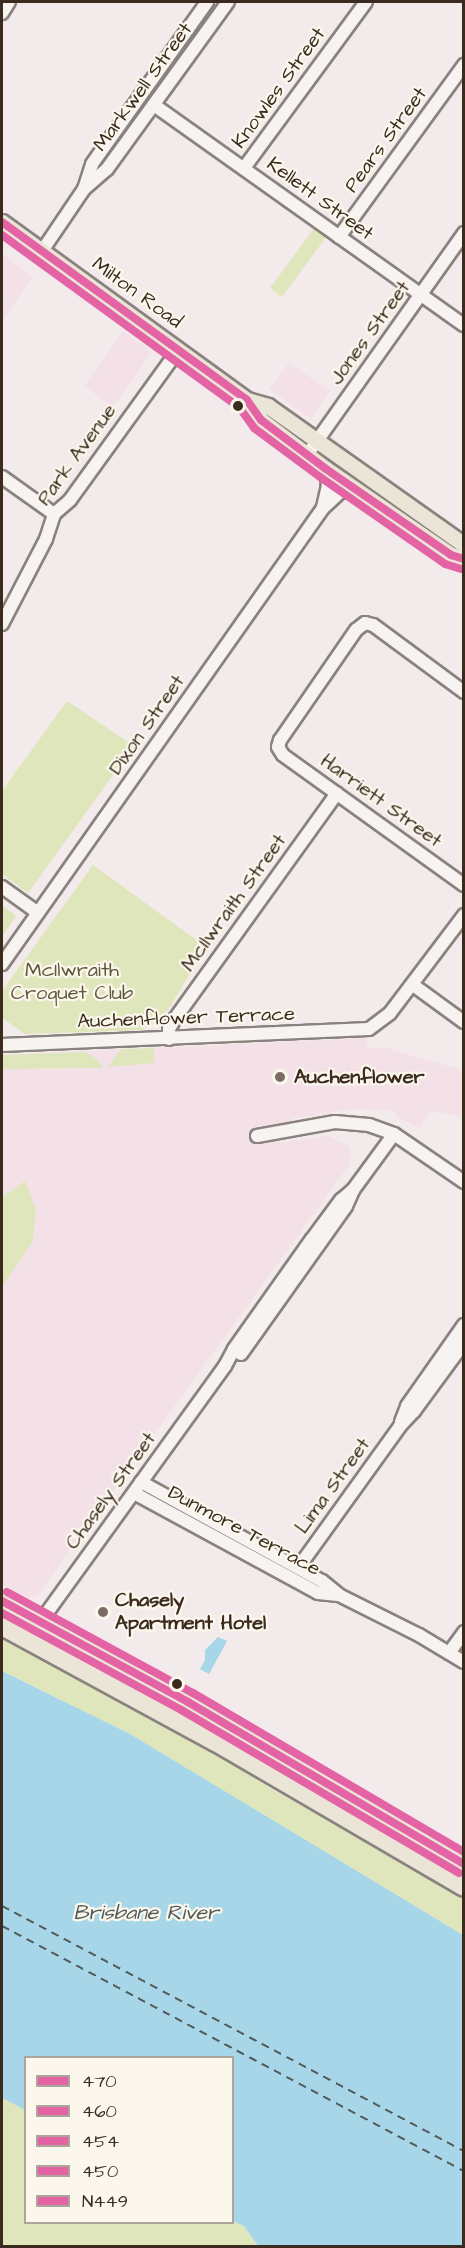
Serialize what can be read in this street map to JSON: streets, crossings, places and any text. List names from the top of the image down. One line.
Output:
{"streets":{"main road":["Milton Road"],"street":["Markwell Street","Knowles Street","Pears Street","Kellett Street","Jones Street","Park Avenue","Dixon Street","Harriett Street","McIlwraith Street","Auchenflower Terrace","Lima Street","Chasely Street","Dunmore Terrace"]},"crossings":[["Markwell Street","Kellett Street"],["Markwell Street","Milton Road"],["Knowles Street","Kellett Street"],["Pears Street","Kellett Street"],["Kellett Street","Jones Street"],["Milton Road","Jones Street"],["Milton Road","Park Avenue"],["Milton Road","Dixon Street"],["Harriett Street","McIlwraith Street"],["McIlwraith Street","Auchenflower Terrace"],["Lima Street","Dunmore Terrace"],["Chasely Street","Dunmore Terrace"]],"water":["Brisbane River"],"parks":["McIlwraith Croquet Club"],"places":["Auchenflower","Chasely Apartment Hotel"],"lines":["transit line 470","transit line N449","transit line 450","transit line 460","transit line 454"],"legend":["470","460","454","450","N449"]}
